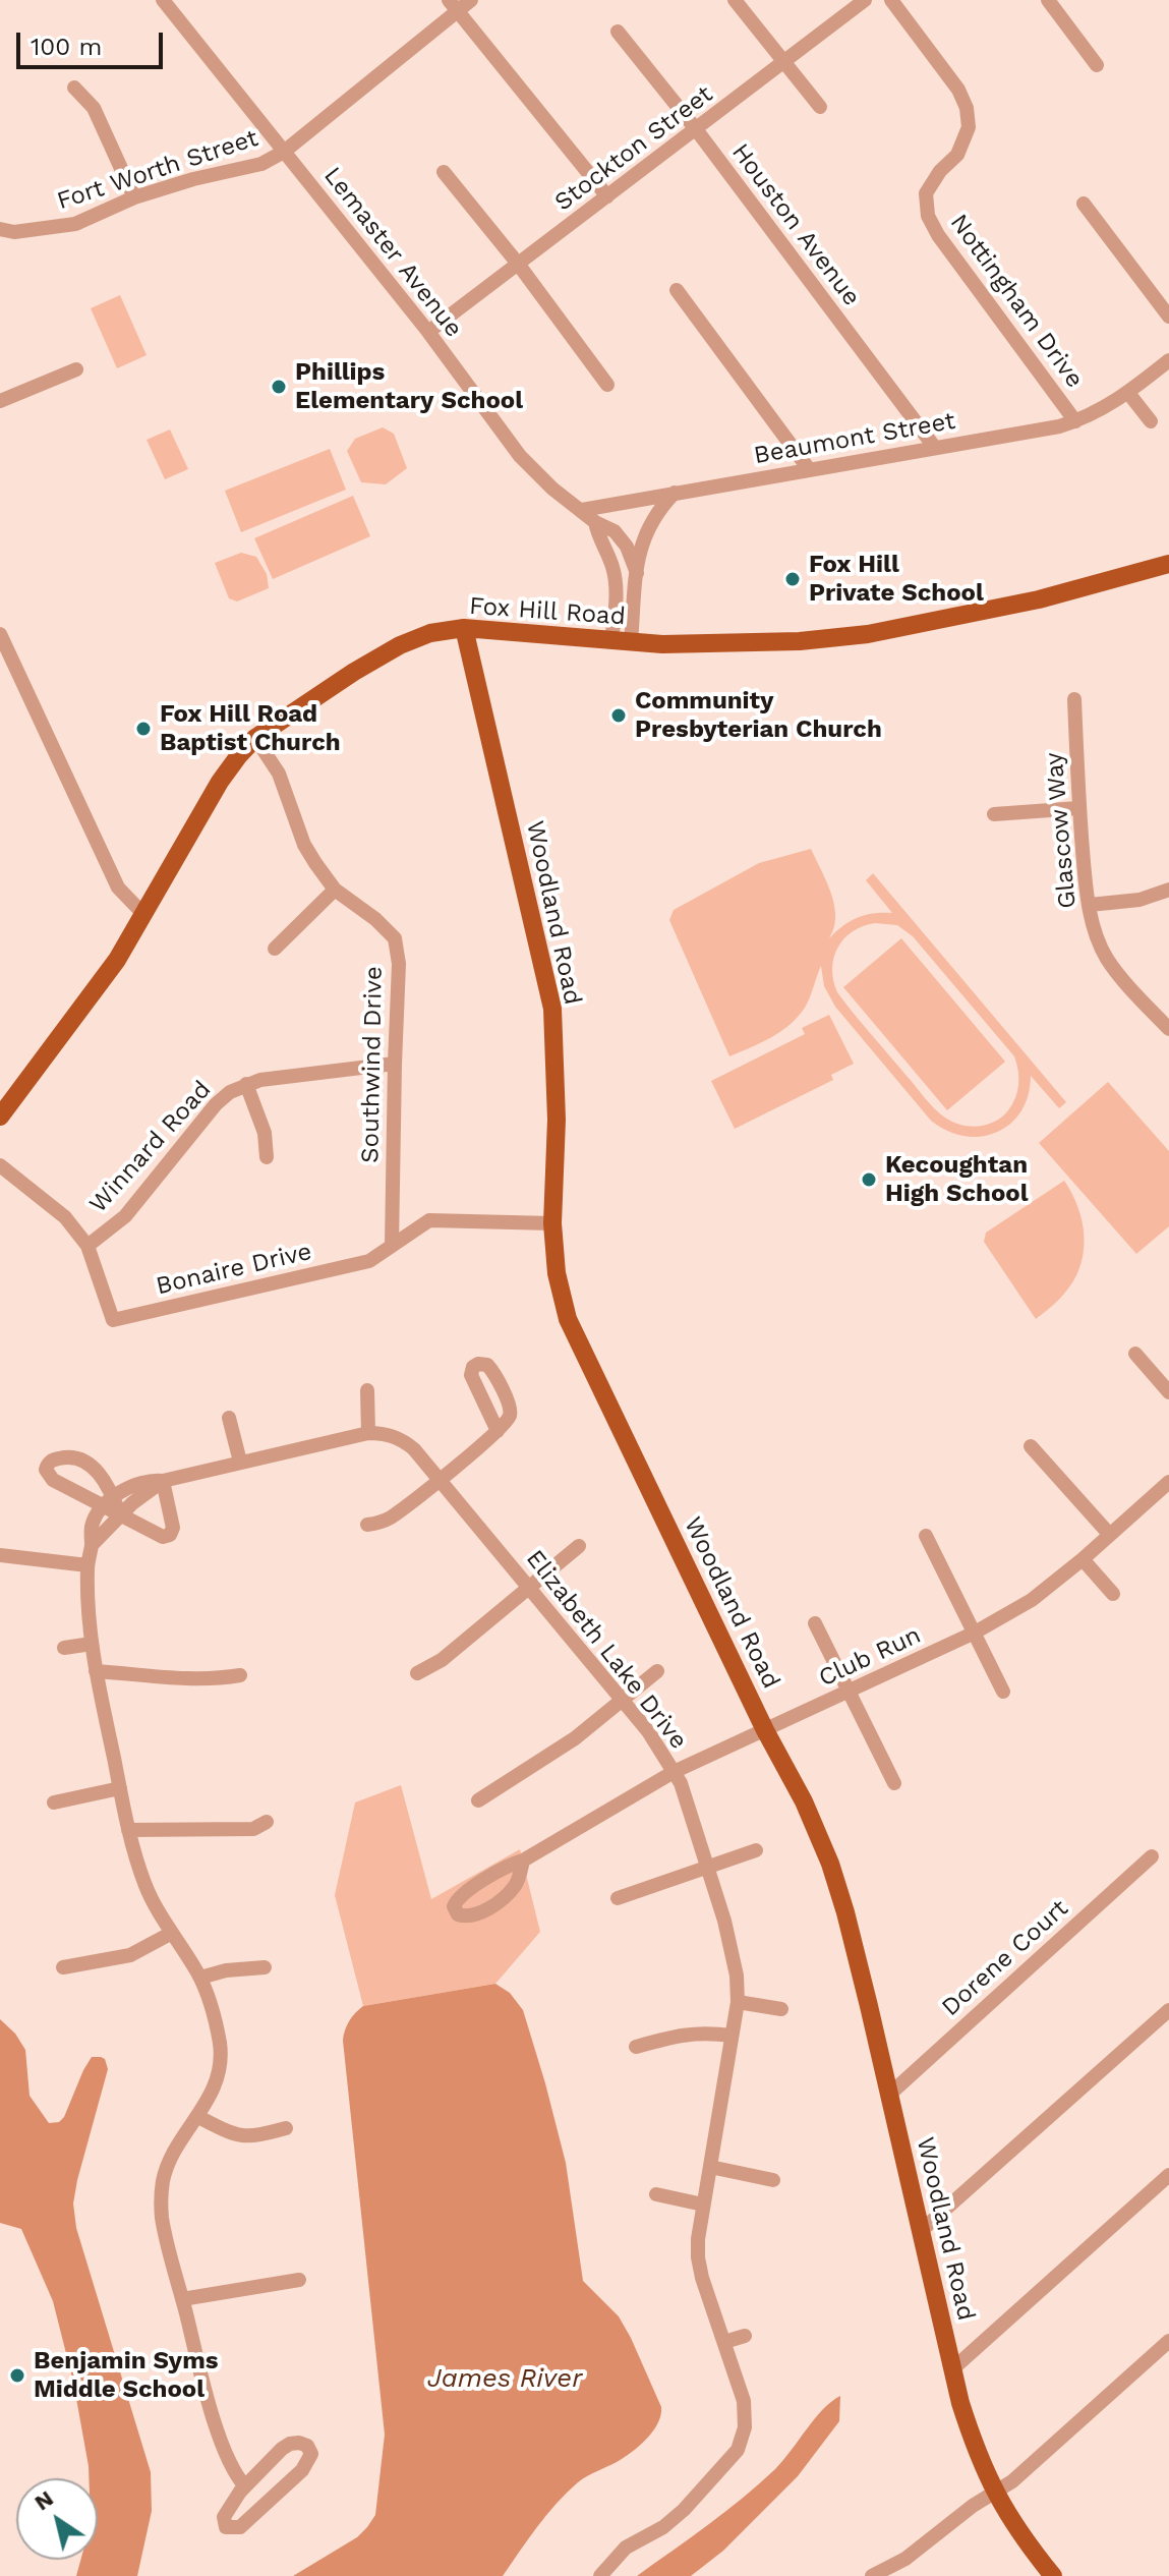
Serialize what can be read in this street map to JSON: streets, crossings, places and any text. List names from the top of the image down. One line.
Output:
{"streets":{"main road":["Fox Hill Road","Woodland Road"],"street":["Stockton Street","Fort Worth Street","Houston Avenue","Lemaster Avenue","Nottingham Drive","Beaumont Street","Glascow Way","Southwind Drive","Winnard Road","Bonaire Drive","Elizabeth Lake Drive","Club Run","Dorene Court"]},"crossings":[["Stockton Street","Houston Avenue"],["Stockton Street","Lemaster Avenue"],["Fort Worth Street","Lemaster Avenue"],["Houston Avenue","Beaumont Street"],["Lemaster Avenue","Beaumont Street"],["Lemaster Avenue","Fox Hill Road"],["Nottingham Drive","Beaumont Street"],["Fox Hill Road","Woodland Road"],["Fox Hill Road","Southwind Drive"],["Woodland Road","Bonaire Drive"],["Woodland Road","Club Run"],["Woodland Road","Dorene Court"],["Southwind Drive","Winnard Road"],["Southwind Drive","Bonaire Drive"],["Winnard Road","Bonaire Drive"],["Elizabeth Lake Drive","Club Run"]],"water":["James River"],"places":["Phillips Elementary School","Fox Hill Private School","Community Presbyterian Church","Fox Hill Road Baptist Church","Kecoughtan High School","Benjamin Syms Middle School"],"scale_bar":"100 m","north":"top left"}
